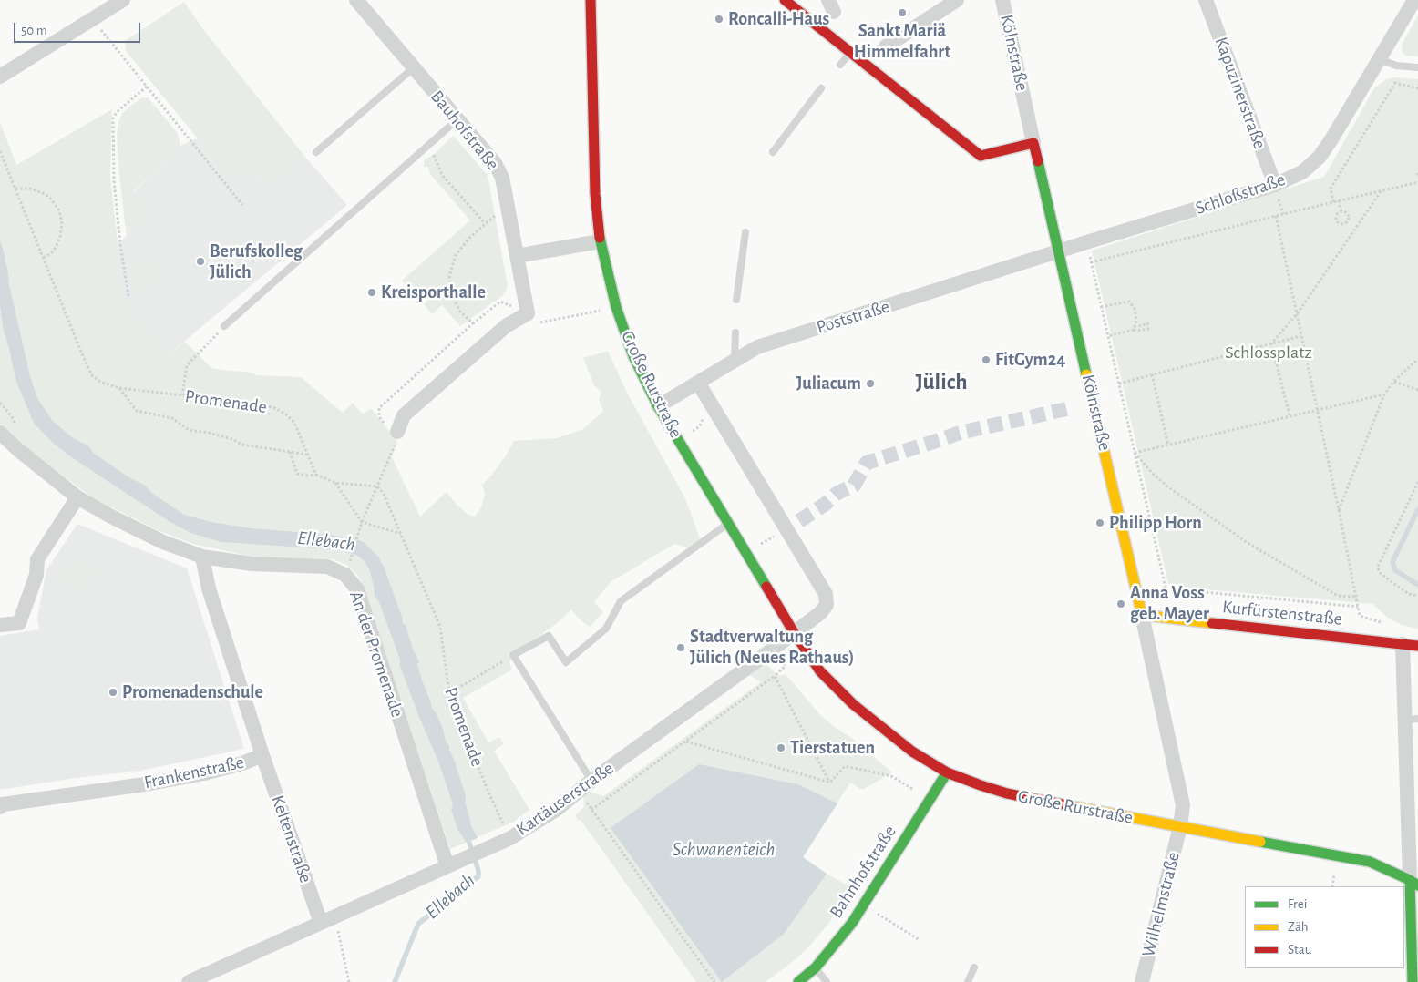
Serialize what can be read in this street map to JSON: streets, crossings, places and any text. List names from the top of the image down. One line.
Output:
{"streets":{"main road":["Kölnstraße","Große Rurstraße","Kurfürstenstraße","Bahnhofstraße"],"street":["Kapuzinerstraße","Bauhofstraße","Schloßstraße","Poststraße","An der Promenade","Frankenstraße","Kartäuserstraße","Keltenstraße","Wilhelmstraße"],"path":["Promenade"]},"crossings":[["Kölnstraße","Schloßstraße"],["Kölnstraße","Poststraße"],["Kölnstraße","Große Rurstraße"],["Kölnstraße","Kurfürstenstraße"],["Kölnstraße","Wilhelmstraße"],["Kapuzinerstraße","Schloßstraße"],["Schloßstraße","Poststraße"],["Poststraße","Große Rurstraße"],["Große Rurstraße","Kartäuserstraße"],["Große Rurstraße","Bahnhofstraße"],["Große Rurstraße","Wilhelmstraße"],["Promenade","Kartäuserstraße"],["An der Promenade","Frankenstraße"],["An der Promenade","Kartäuserstraße"],["Frankenstraße","Keltenstraße"],["Kartäuserstraße","Keltenstraße"]],"districts":["Jülich"],"water":["Ellebach","Schwanenteich"],"parks":["Schlossplatz"],"places":["Sankt Mariä Himmelfahrt","Roncalli-Haus","Berufskolleg Jülich","Kreisporthalle","FitGym24","Juliacum","Philipp Horn","Anna Voss geb. Mayer","Stadtverwaltung Jülich (Neues Rathaus)","Promenadenschule","Tierstatuen"],"legend":["Frei","Zäh","Stau"],"scale_bar":"50 m"}
